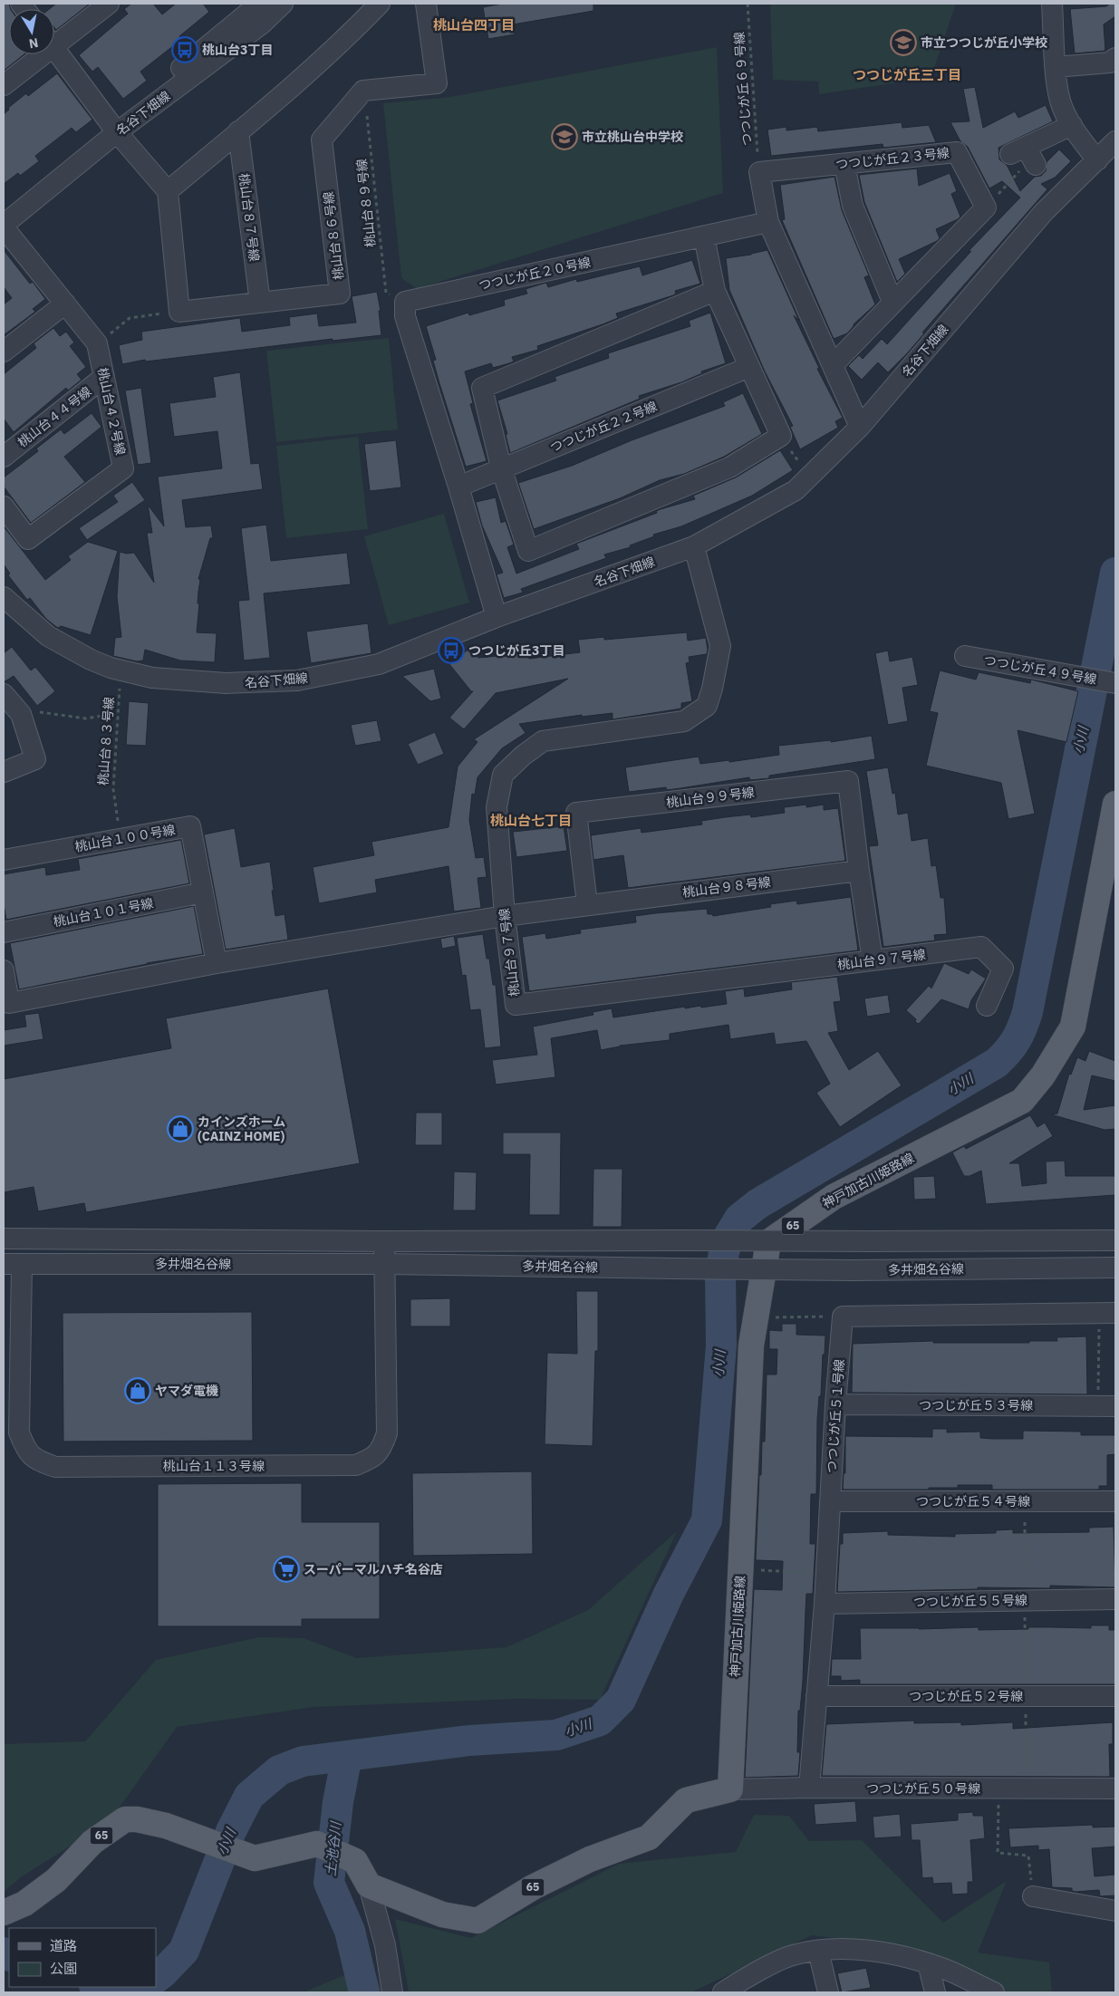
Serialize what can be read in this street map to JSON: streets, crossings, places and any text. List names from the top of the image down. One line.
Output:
{"streets":{"main road":["神戸加古川姫路線","65"],"street":["名谷下畑線","つつじが丘２３号線","桃山台８７号線","桃山台８６号線","つつじが丘２０号線","桃山台４２号線","桃山台４４号線","つつじが丘２２号線","つつじが丘４９号線","桃山台９９号線","桃山台１００号線","桃山台９８号線","桃山台１０１号線","桃山台９７号線","多井畑名谷線","つつじが丘５３号線","つつじが丘５１号線","桃山台１１３号線","つつじが丘５４号線","つつじが丘５５号線","つつじが丘５２号線","つつじが丘５０号線"],"path":["つつじが丘６９号線","桃山台８９号線","桃山台８３号線"]},"crossings":[["つつじが丘６９号線","つつじが丘２３号線"],["名谷下畑線","桃山台４２号線"],["名谷下畑線","桃山台８３号線"],["名谷下畑線","桃山台９７号線"],["桃山台８９号線","桃山台８６号線"],["桃山台８９号線","つつじが丘２０号線"],["桃山台８７号線","桃山台８６号線"],["桃山台４２号線","桃山台４４号線"],["桃山台８３号線","桃山台１００号線"],["桃山台９９号線","桃山台９８号線"],["桃山台１００号線","桃山台１０１号線"],["桃山台９８号線","桃山台９７号線"],["神戸加古川姫路線","65"],["神戸加古川姫路線","つつじが丘５０号線"],["65","つつじが丘５０号線"],["多井畑名谷線","桃山台１１３号線"],["つつじが丘５３号線","つつじが丘５１号線"],["つつじが丘５１号線","つつじが丘５４号線"],["つつじが丘５１号線","つつじが丘５５号線"],["つつじが丘５１号線","つつじが丘５２号線"],["つつじが丘５１号線","つつじが丘５０号線"]],"districts":["桃山台四丁目","つつじが丘三丁目","桃山台七丁目"],"water":["小川","土池谷川"],"places":{"school or university":["市立つつじが丘小学校","市立桃山台中学校"],"bus stop":["桃山台3丁目","つつじが丘3丁目"],"shop":["カインズホーム (CAINZ HOME)","ヤマダ電機"],"supermarket":["スーパーマルハチ名谷店"]},"legend":["道路","公園"],"north":"bottom"}
